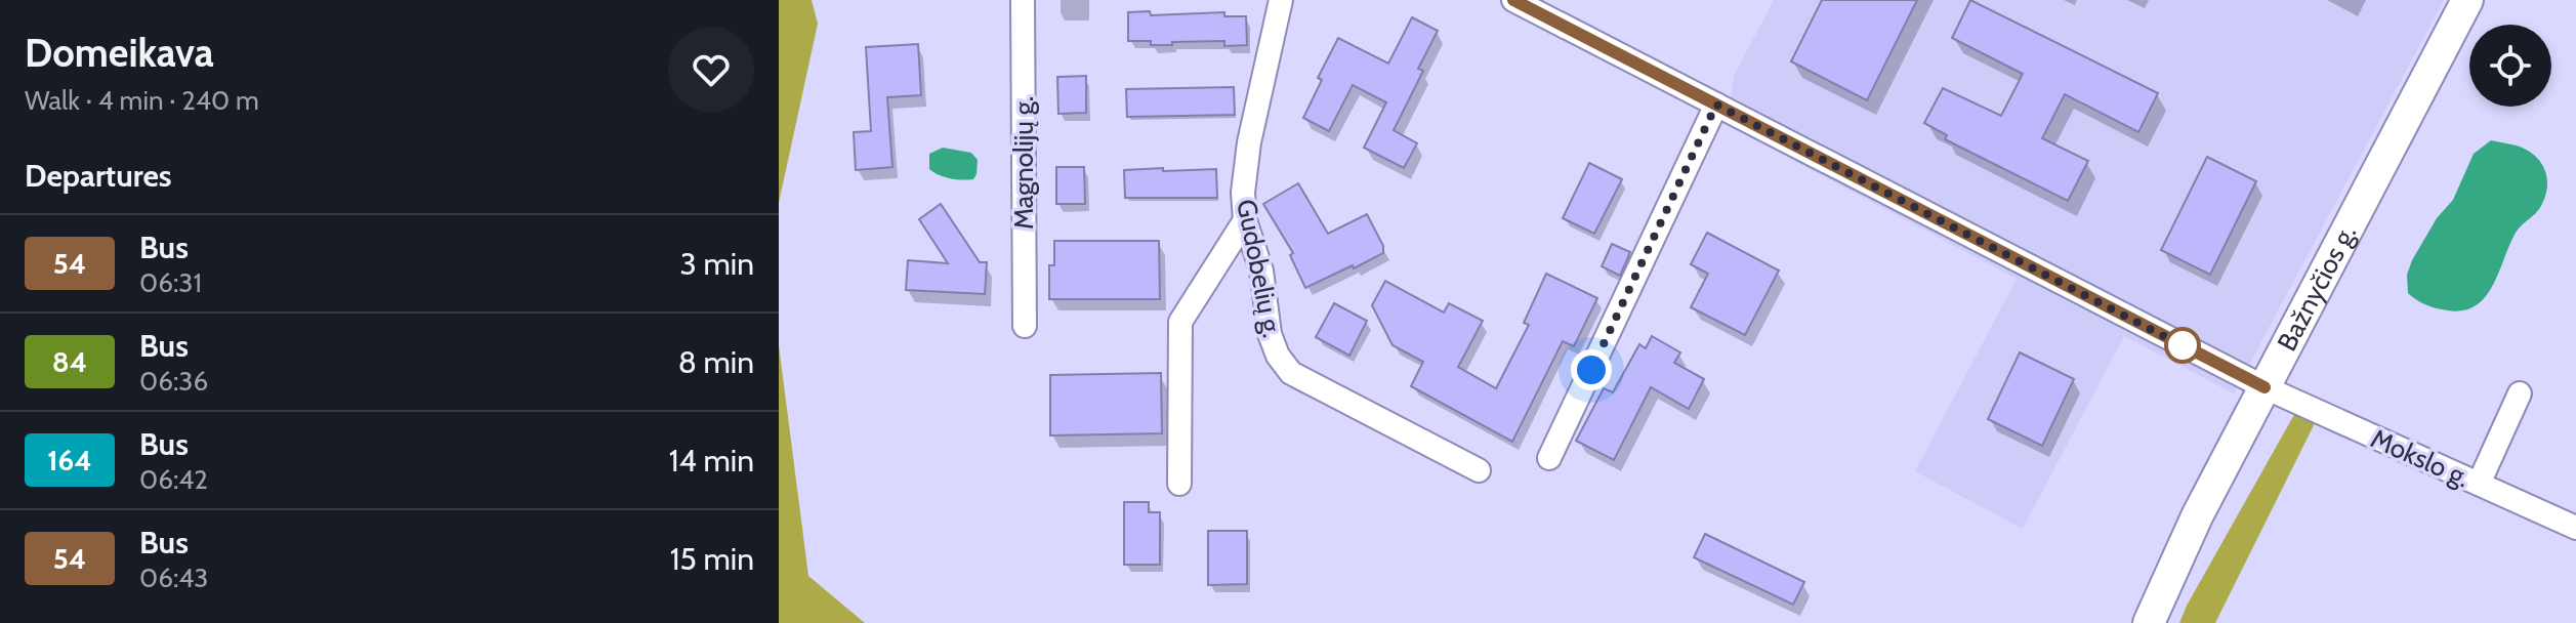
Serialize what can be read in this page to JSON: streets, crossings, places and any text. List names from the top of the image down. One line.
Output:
{"streets":{"main road":["Bažnyčios g."],"street":["Magnolijų g.","Gudobelių g.","Mokslo g."]},"crossings":[["Bažnyčios g.","Mokslo g."]],"lines":["bus line 54"],"page":{"heading":[["Domeikava","Walk · 4 min · 240 m"],"Departures"],"list":[{"mark":"54","name":"Bus","note":"06:31","value":"3 min"},{"mark":"84","name":"Bus","note":"06:36","value":"8 min"},{"mark":"164","name":"Bus","note":"06:42","value":"14 min"},{"mark":"54","name":"Bus","note":"06:43","value":"15 min"}]}}
